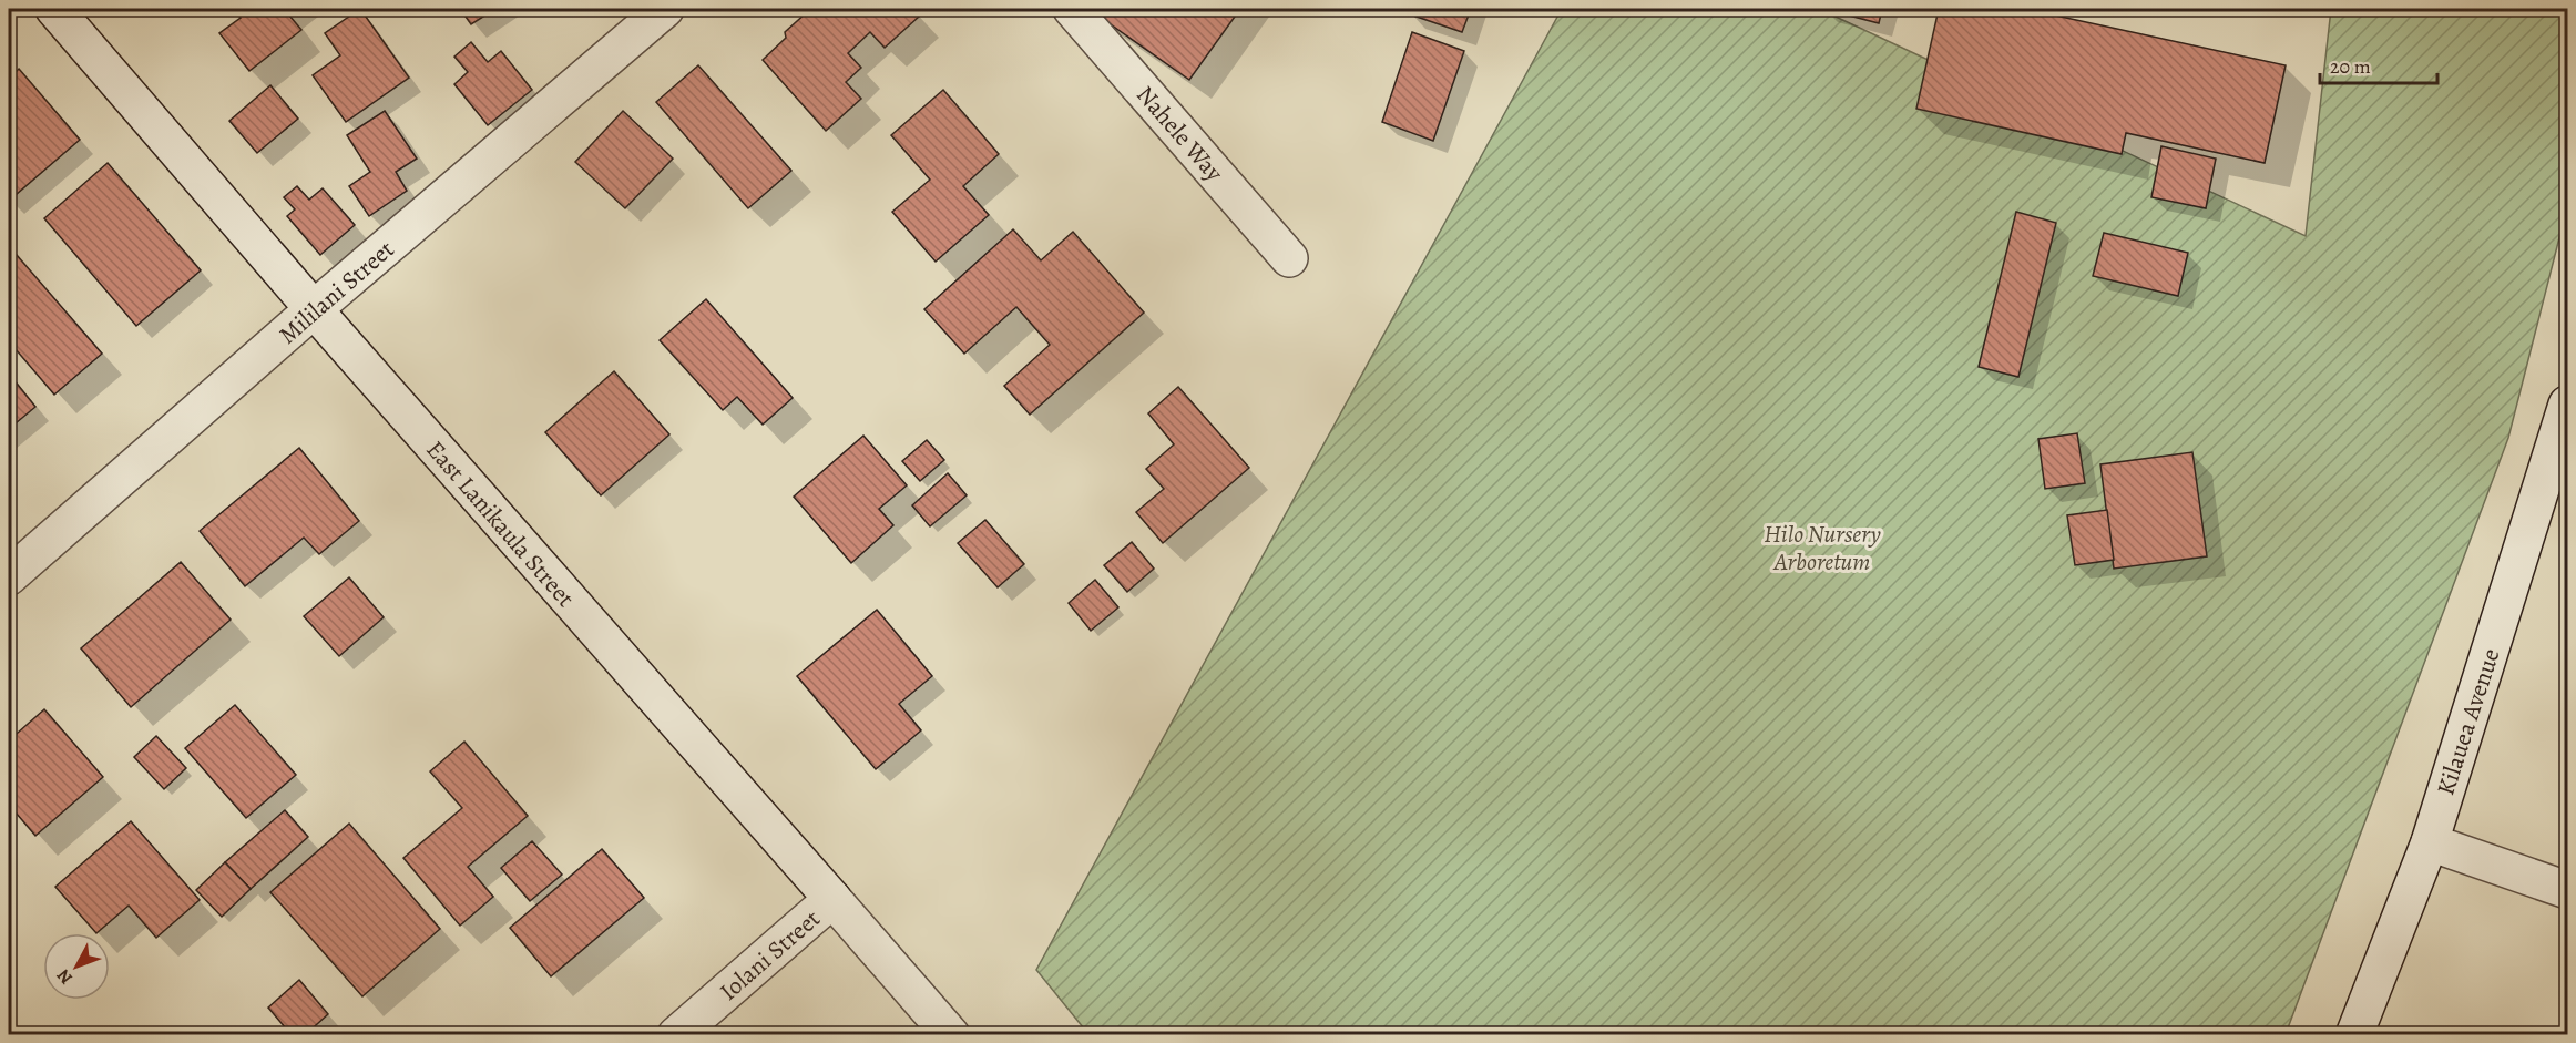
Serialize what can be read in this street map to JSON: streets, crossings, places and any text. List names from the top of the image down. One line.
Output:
{"streets":{"street":["Nahele Way","Mililani Street","East Lanikaula Street","Kilauea Avenue","Iolani Street"]},"crossings":[["Mililani Street","East Lanikaula Street"],["East Lanikaula Street","Iolani Street"]],"parks":["Hilo Nursery Arboretum"],"scale_bar":"20 m","north":"bottom left"}
